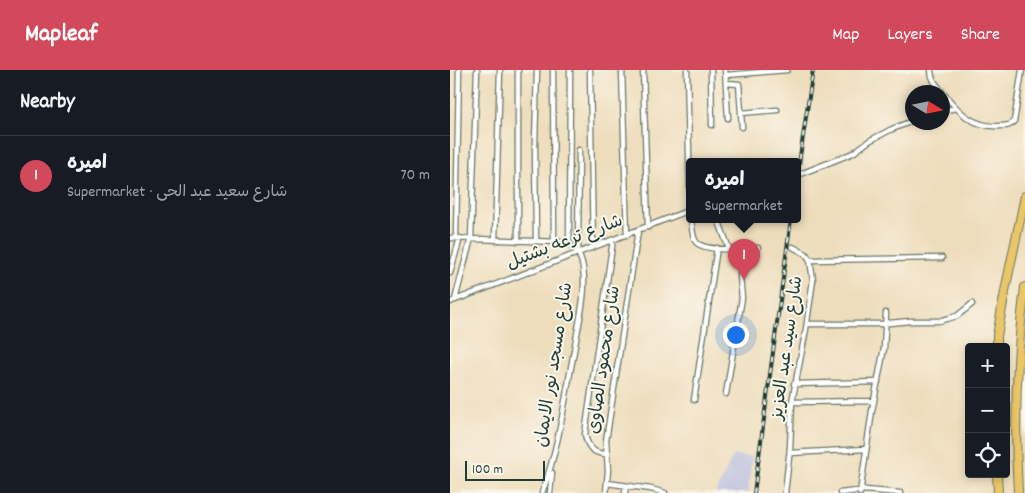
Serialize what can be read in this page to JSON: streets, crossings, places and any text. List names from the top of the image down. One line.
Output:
{"streets":{"street":["شارع ترعه بشتيل","شارع سيد عبد العزيز","شارع محمود الصاوى","شارع مسجد نور الايمان"]},"crossings":[["شارع ترعه بشتيل","شارع محمود الصاوى"],["شارع ترعه بشتيل","شارع مسجد نور الايمان"]],"scale_bar":"100 m","north":"right","page":{"header":"Mapleaf","nav":["Map","Layers","Share"],"heading":"Nearby","list":[{"mark":"1","name":"اميره","note":"Supermarket · شارع سعيد عبد الحى","value":"70 m"}],"popup":["اميره","Supermarket"],"pins":"1","map_buttons":["+","−"],"scale":"100 m"}}
